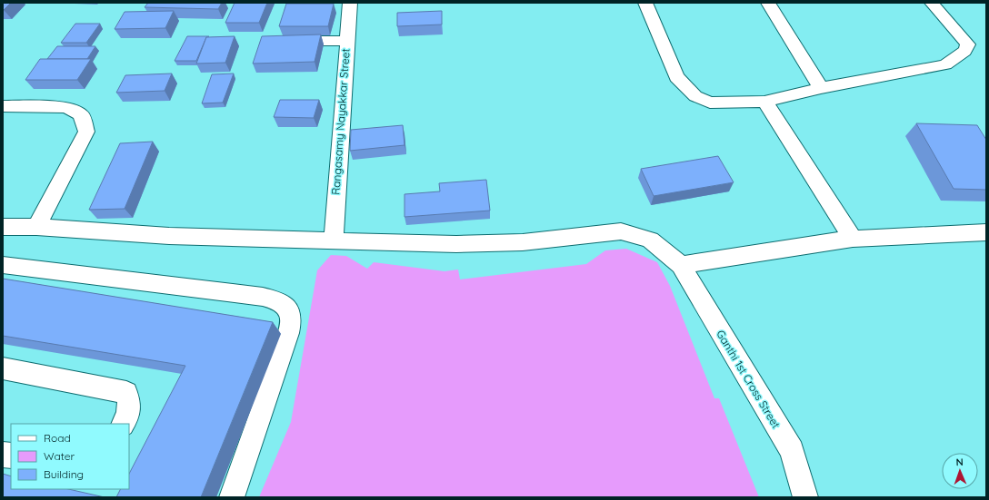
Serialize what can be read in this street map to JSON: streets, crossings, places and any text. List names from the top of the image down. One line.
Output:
{"streets":{"street":["Rangasamy Nayakkar Street","Ganthi 1st Cross Street"]},"crossings":[["Rangasamy Nayakkar Street","Ganthi 1st Cross Street"]],"legend":["Road","Water","Building"],"north":"top"}
